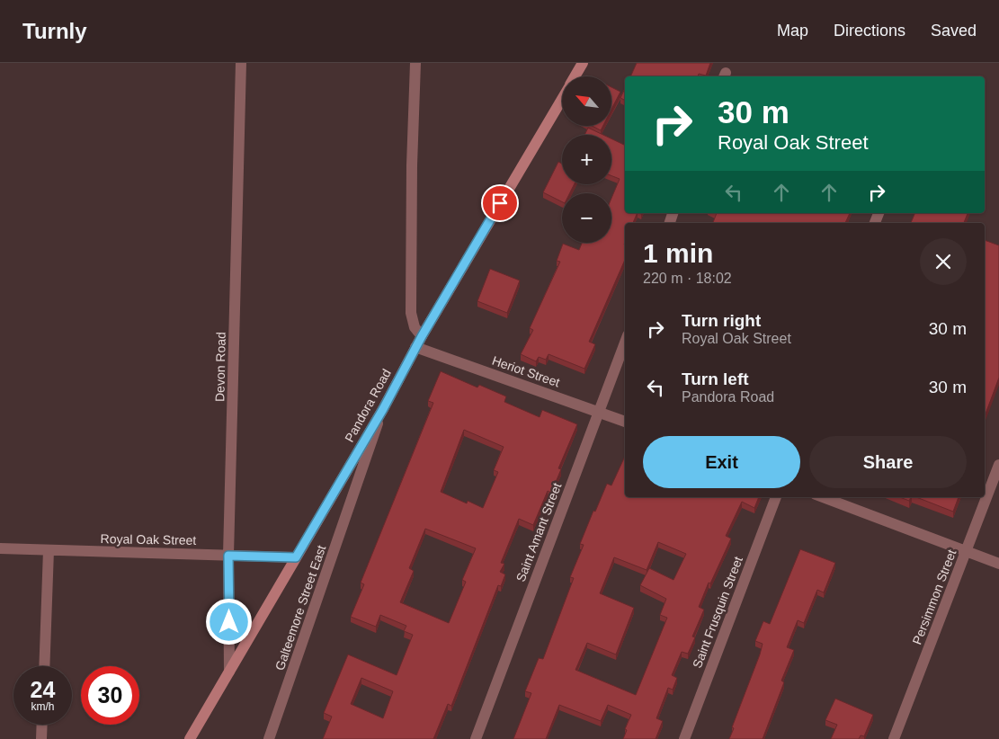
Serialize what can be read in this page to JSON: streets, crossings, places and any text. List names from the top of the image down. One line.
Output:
{"streets":{"street":["Devon Road","Heriot Street","Pandora Road","Saint Amant Street","Royal Oak Street","Persimmon Street","Galteemore Street East","Saint Frusquin Street"]},"crossings":[["Devon Road","Pandora Road"],["Devon Road","Royal Oak Street"],["Heriot Street","Pandora Road"],["Heriot Street","Saint Amant Street"],["Pandora Road","Royal Oak Street"],["Pandora Road","Galteemore Street East"]],"north":"top left","page":{"header":"Turnly","nav":["Map","Directions","Saved"],"map_buttons":["+","−"],"turn":["30 m","Royal Oak Street"],"heading":["1 min","220 m · 18:02"],"list":[{"name":"Turn right","note":"Royal Oak Street","value":"30 m"},{"name":"Turn left","note":"Pandora Road","value":"30 m"}],"buttons":["Exit","Share"],"speed":"24 km/h","limit":"30"}}
